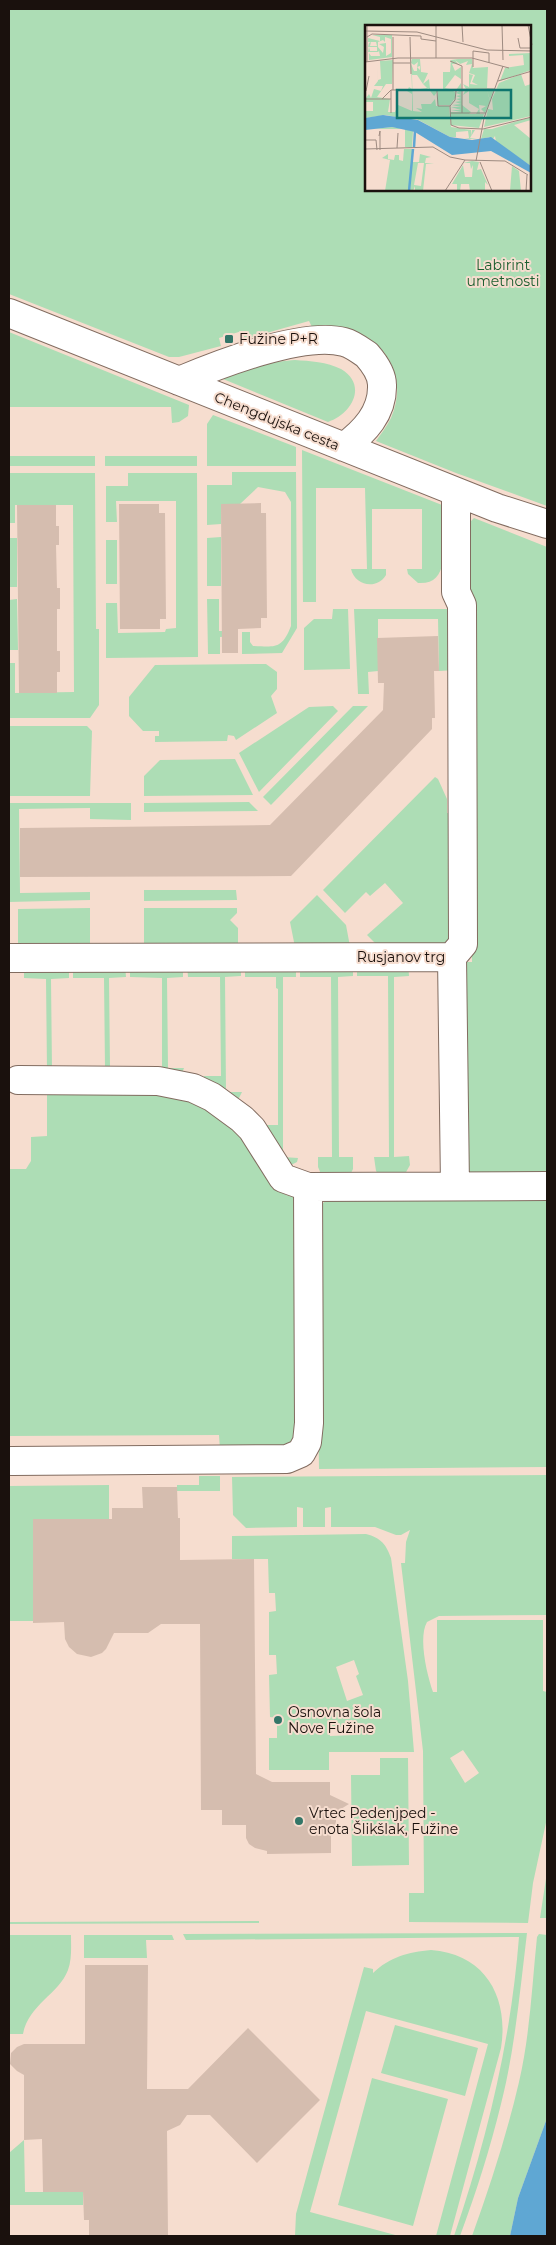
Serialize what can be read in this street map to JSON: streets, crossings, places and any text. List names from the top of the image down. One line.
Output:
{"streets":{"street":["Chengdujska cesta","Rusjanov trg"]},"crossings":[["Chengdujska cesta","Rusjanov trg"]],"parks":["Labirint umetnosti"],"places":{"transit":["Fužine P+R"],"other":["Osnovna šola Nove Fužine","Vrtec Pedenjped - enota Šlikšlak, Fužine"]}}
